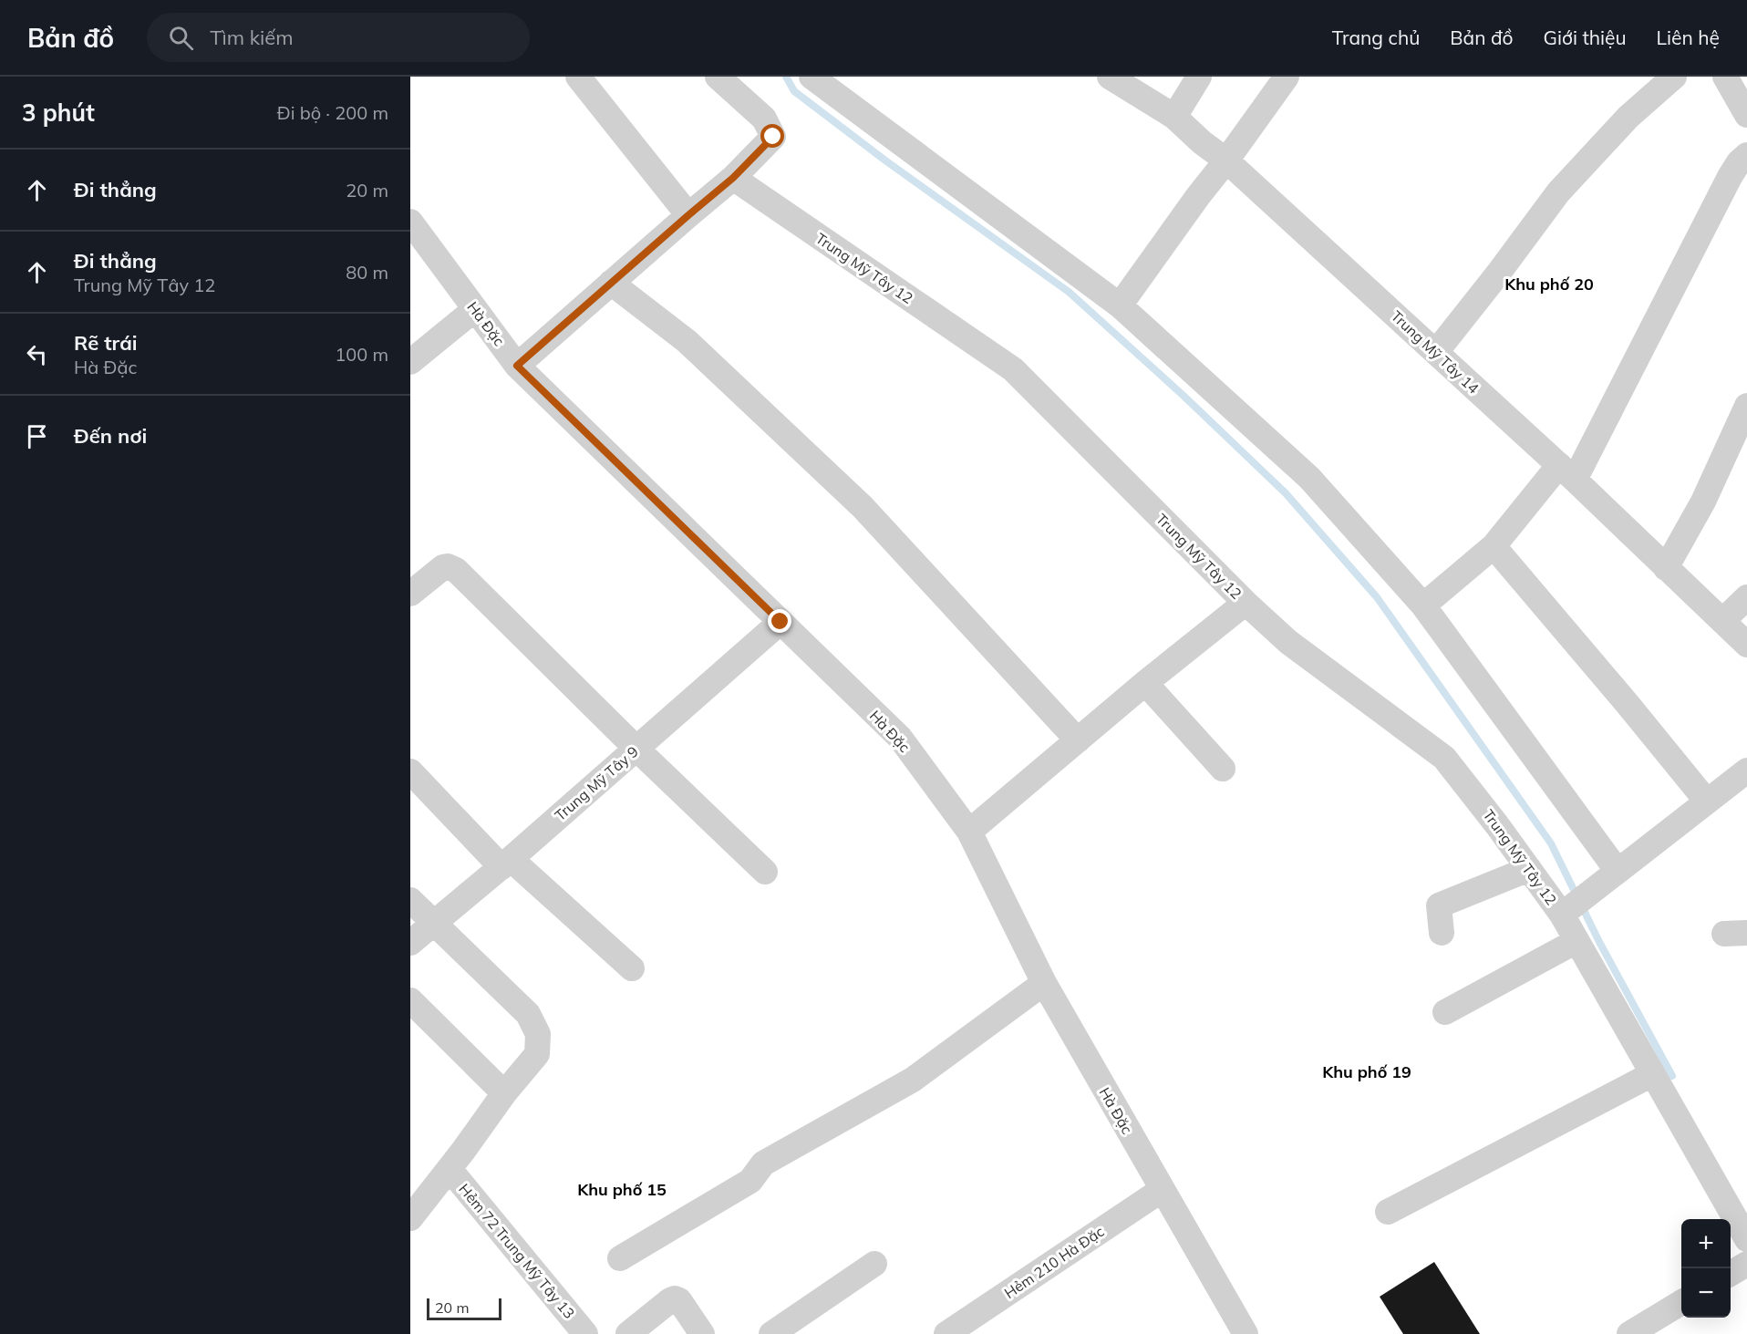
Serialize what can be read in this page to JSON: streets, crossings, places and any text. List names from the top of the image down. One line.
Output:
{"streets":{"street":["Trung Mỹ Tây 12","Hà Đặc","Trung Mỹ Tây 14","Trung Mỹ Tây 9","Hẻm 72 Trung Mỹ Tây 13","Hẻm 210 Hà Đặc"]},"crossings":[["Hà Đặc","Trung Mỹ Tây 9"],["Hà Đặc","Hẻm 210 Hà Đặc"]],"districts":["Khu phố 20","Khu phố 19","Khu phố 15"],"scale_bar":"20 m","page":{"header":"Bản đồ","search":"Tìm kiếm","nav":["Trang chủ","Bản đồ","Giới thiệu","Liên hệ"],"heading":["3 phút","Đi bộ · 200 m"],"list":[["Đi thẳng","20 m"],["Đi thẳng","Trung Mỹ Tây 12","80 m"],["Rẽ trái","Hà Đặc","100 m"],"Đến nơi"],"map_buttons":["+","−"],"scale":"20 m"}}
